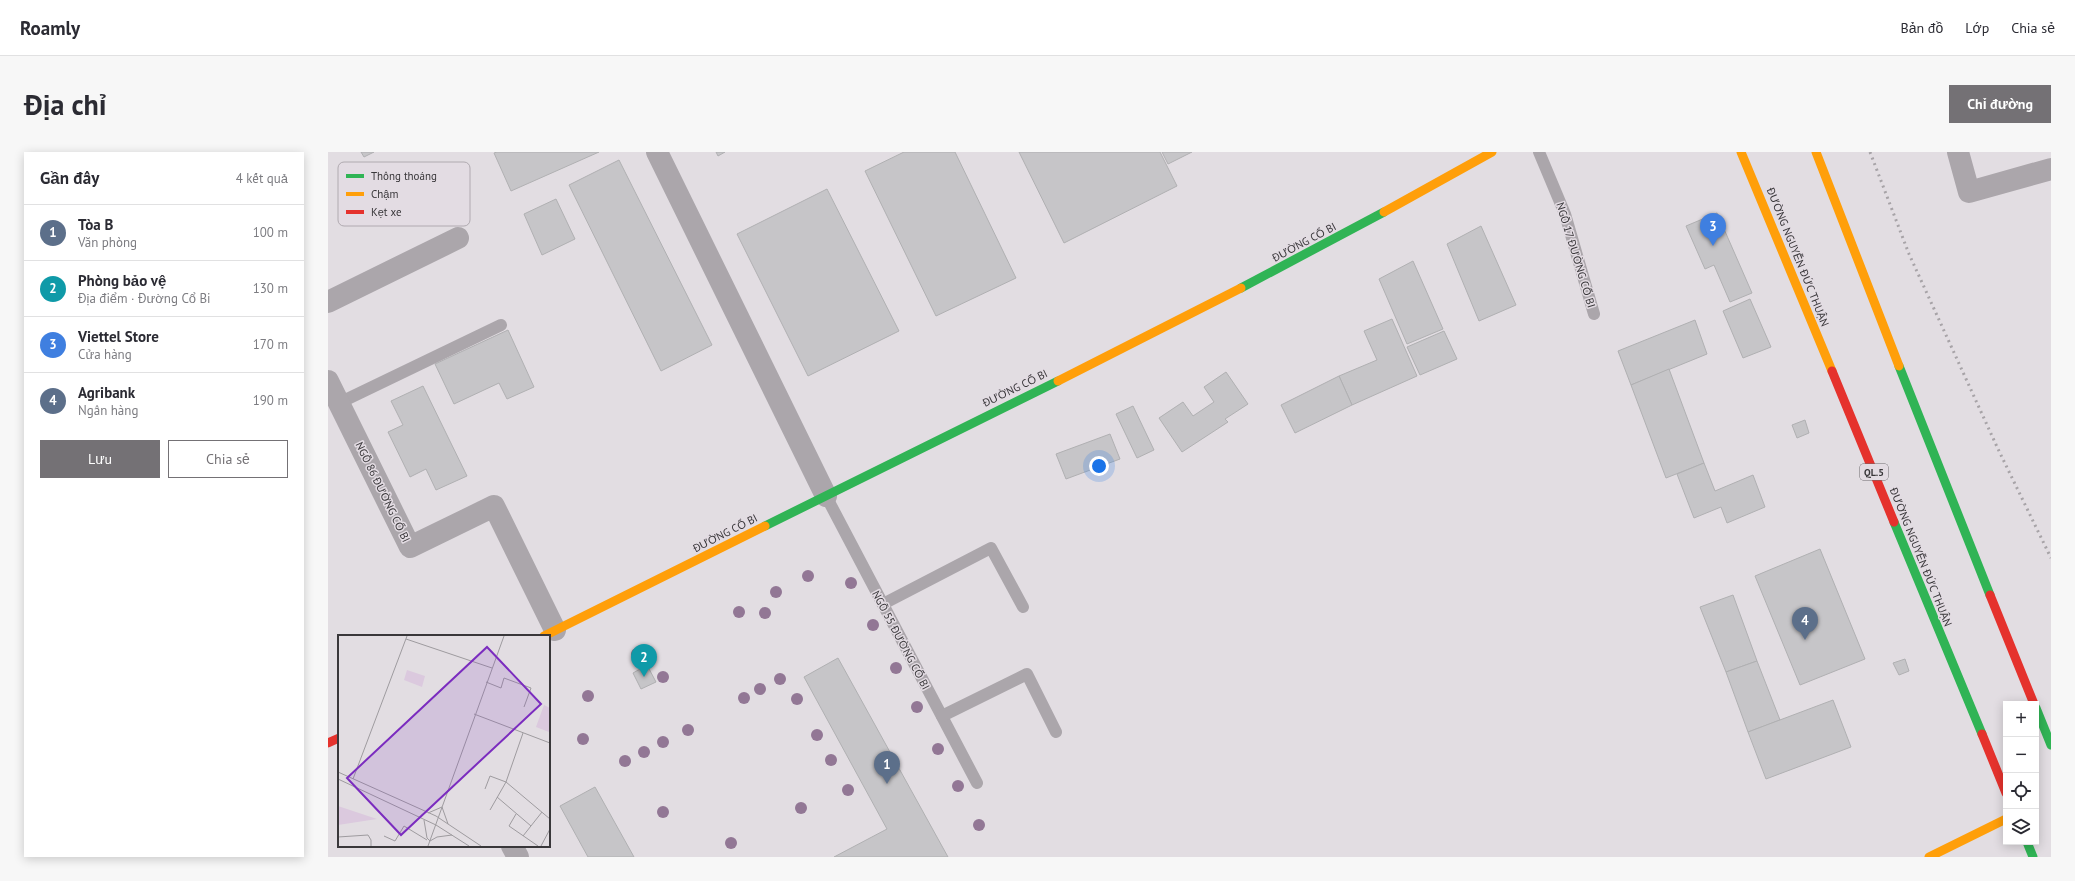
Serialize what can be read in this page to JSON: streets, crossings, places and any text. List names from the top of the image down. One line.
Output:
{"streets":{"main road":["ĐƯỜNG CỔ BI","ĐƯỜNG NGUYỄN ĐỨC THUẬN","QL.5"],"street":["NGÕ 86 ĐƯỜNG CỔ BI"],"lane":["NGÕ 17 ĐƯỜNG CỔ BI","NGÕ 55 ĐƯỜNG CỔ BI"]},"crossings":[["ĐƯỜNG CỔ BI","NGÕ 86 ĐƯỜNG CỔ BI"],["ĐƯỜNG CỔ BI","NGÕ 55 ĐƯỜNG CỔ BI"]],"legend":["Thông thoáng","Chậm","Kẹt xe"],"page":{"header":"Roamly","nav":["Bản đồ","Lớp","Chia sẻ"],"buttons":["Chỉ đường",["Lưu","Chia sẻ"]],"title":"Địa chỉ","heading":["Gần đây","4 kết quả"],"list":[{"mark":"1","name":"Tòa B","note":"Văn phòng","value":"100 m"},{"mark":"2","name":"Phòng bảo vệ","note":"Địa điểm · Đường Cổ Bi","value":"130 m"},{"mark":"3","name":"Viettel Store","note":"Cửa hàng","value":"170 m"},{"mark":"4","name":"Agribank","note":"Ngân hàng","value":"190 m"}],"pins":["3","4","2","1"],"map_buttons":["+","−"]}}
